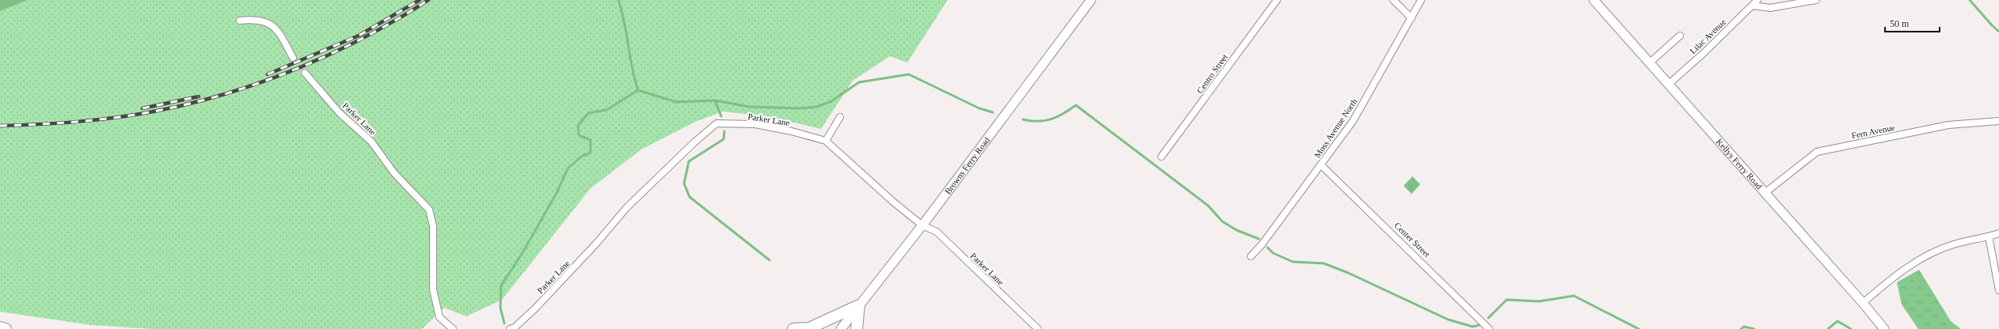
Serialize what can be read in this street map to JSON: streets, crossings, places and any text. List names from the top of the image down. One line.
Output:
{"streets":{"street":["Lilac Avenue","Centro Street","Parker Lane","Moss Avenue North","Fern Avenue","Kellys Ferry Road","Browns Ferry Road","Center Street"]},"crossings":[["Lilac Avenue","Kellys Ferry Road"],["Parker Lane","Browns Ferry Road"],["Moss Avenue North","Center Street"],["Fern Avenue","Kellys Ferry Road"]],"scale_bar":"50 m"}
